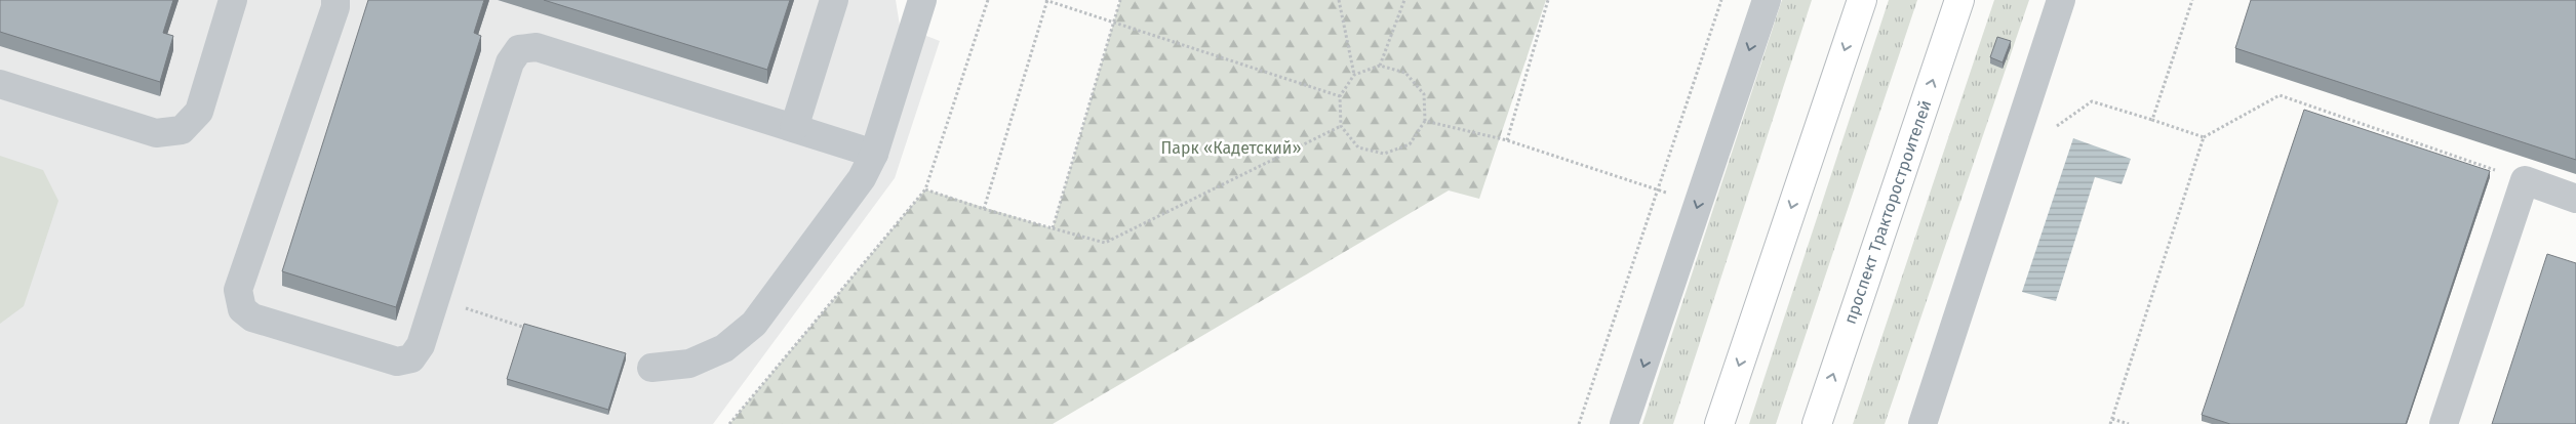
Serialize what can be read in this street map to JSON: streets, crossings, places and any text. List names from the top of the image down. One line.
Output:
{"streets":{"main road":["проспект Тракторостроителей"]},"parks":["Парк «Кадетский»"]}
